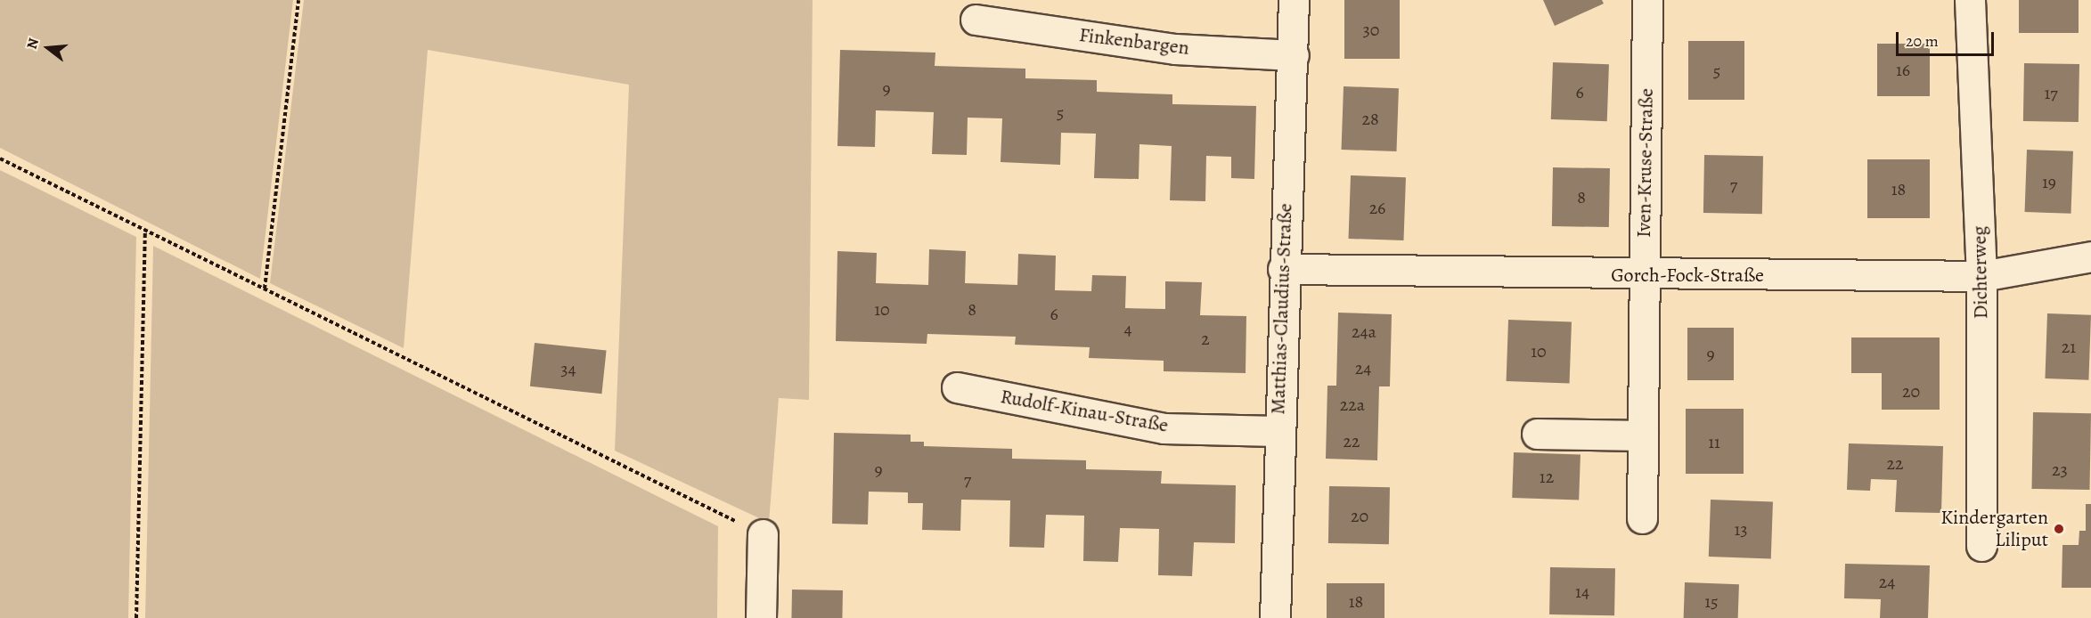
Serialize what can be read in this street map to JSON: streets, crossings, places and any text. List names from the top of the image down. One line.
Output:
{"streets":{"street":["Finkenbargen","Iven-Kruse-Straße","Dichterweg","Gorch-Fock-Straße","Matthias-Claudius-Straße","Rudolf-Kinau-Straße"]},"crossings":[["Finkenbargen","Matthias-Claudius-Straße"],["Iven-Kruse-Straße","Gorch-Fock-Straße"],["Dichterweg","Gorch-Fock-Straße"],["Gorch-Fock-Straße","Matthias-Claudius-Straße"],["Matthias-Claudius-Straße","Rudolf-Kinau-Straße"]],"places":["Kindergarten Liliput"],"house_numbers":["30","16","5","9","6","17","5","28","19","7","18","8","26","10","8","6","4","24a","2","21","10","9","24","34","20","22a","22","11","22","9","23","12","7","20","13","24","14","18","15"],"scale_bar":"20 m","north":"left"}
